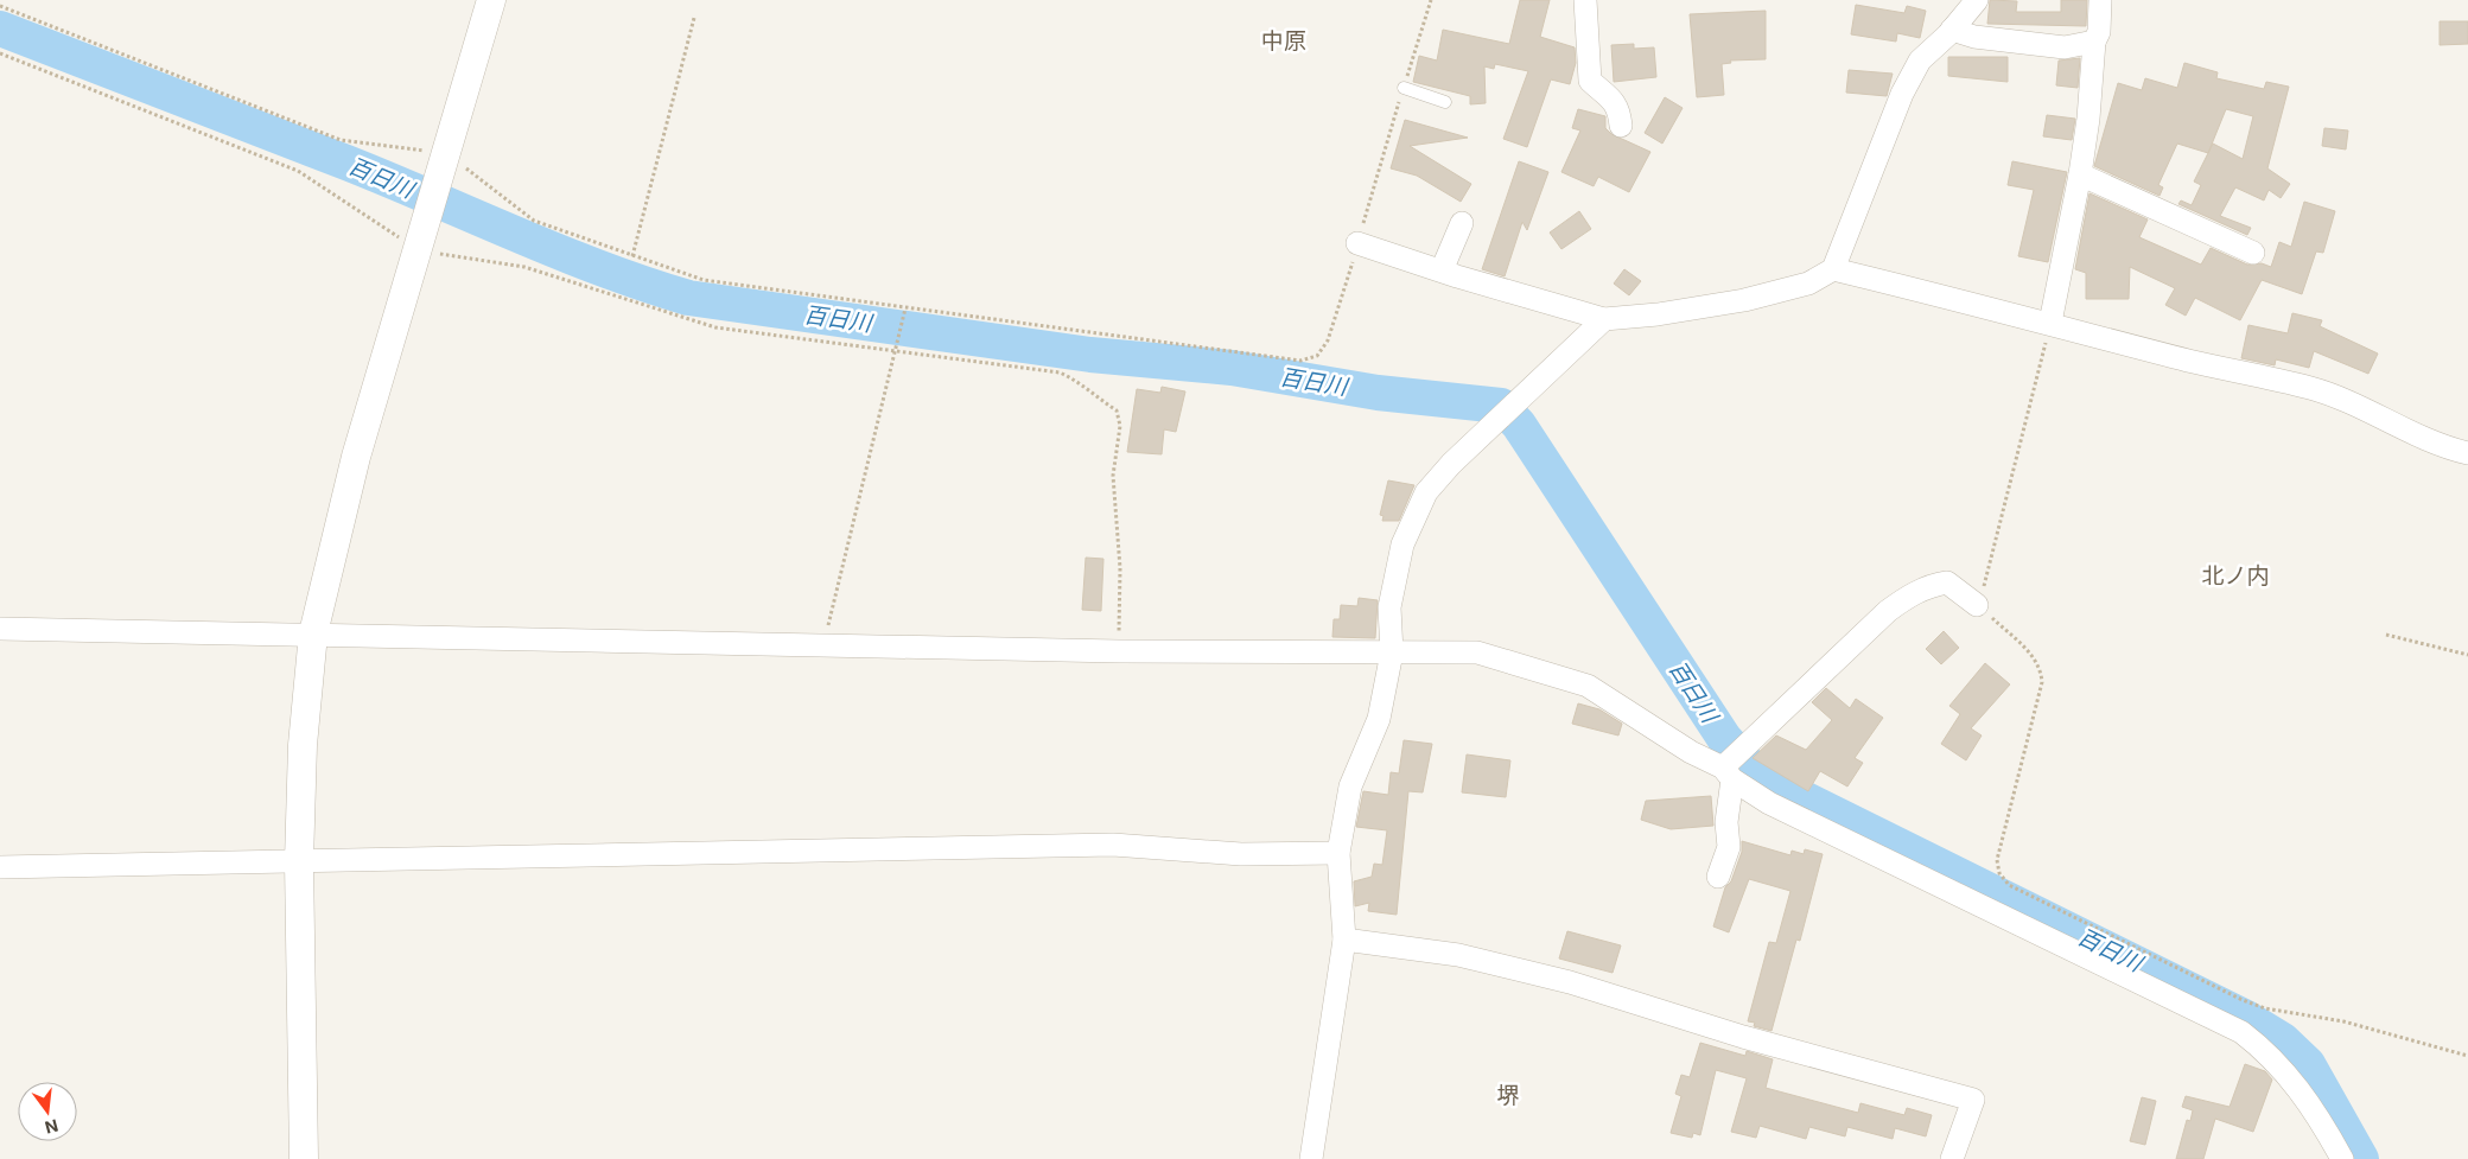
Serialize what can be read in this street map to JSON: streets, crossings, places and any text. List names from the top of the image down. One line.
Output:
{"districts":["中原","北ノ内","堺"],"water":["百日川"],"north":"bottom"}
